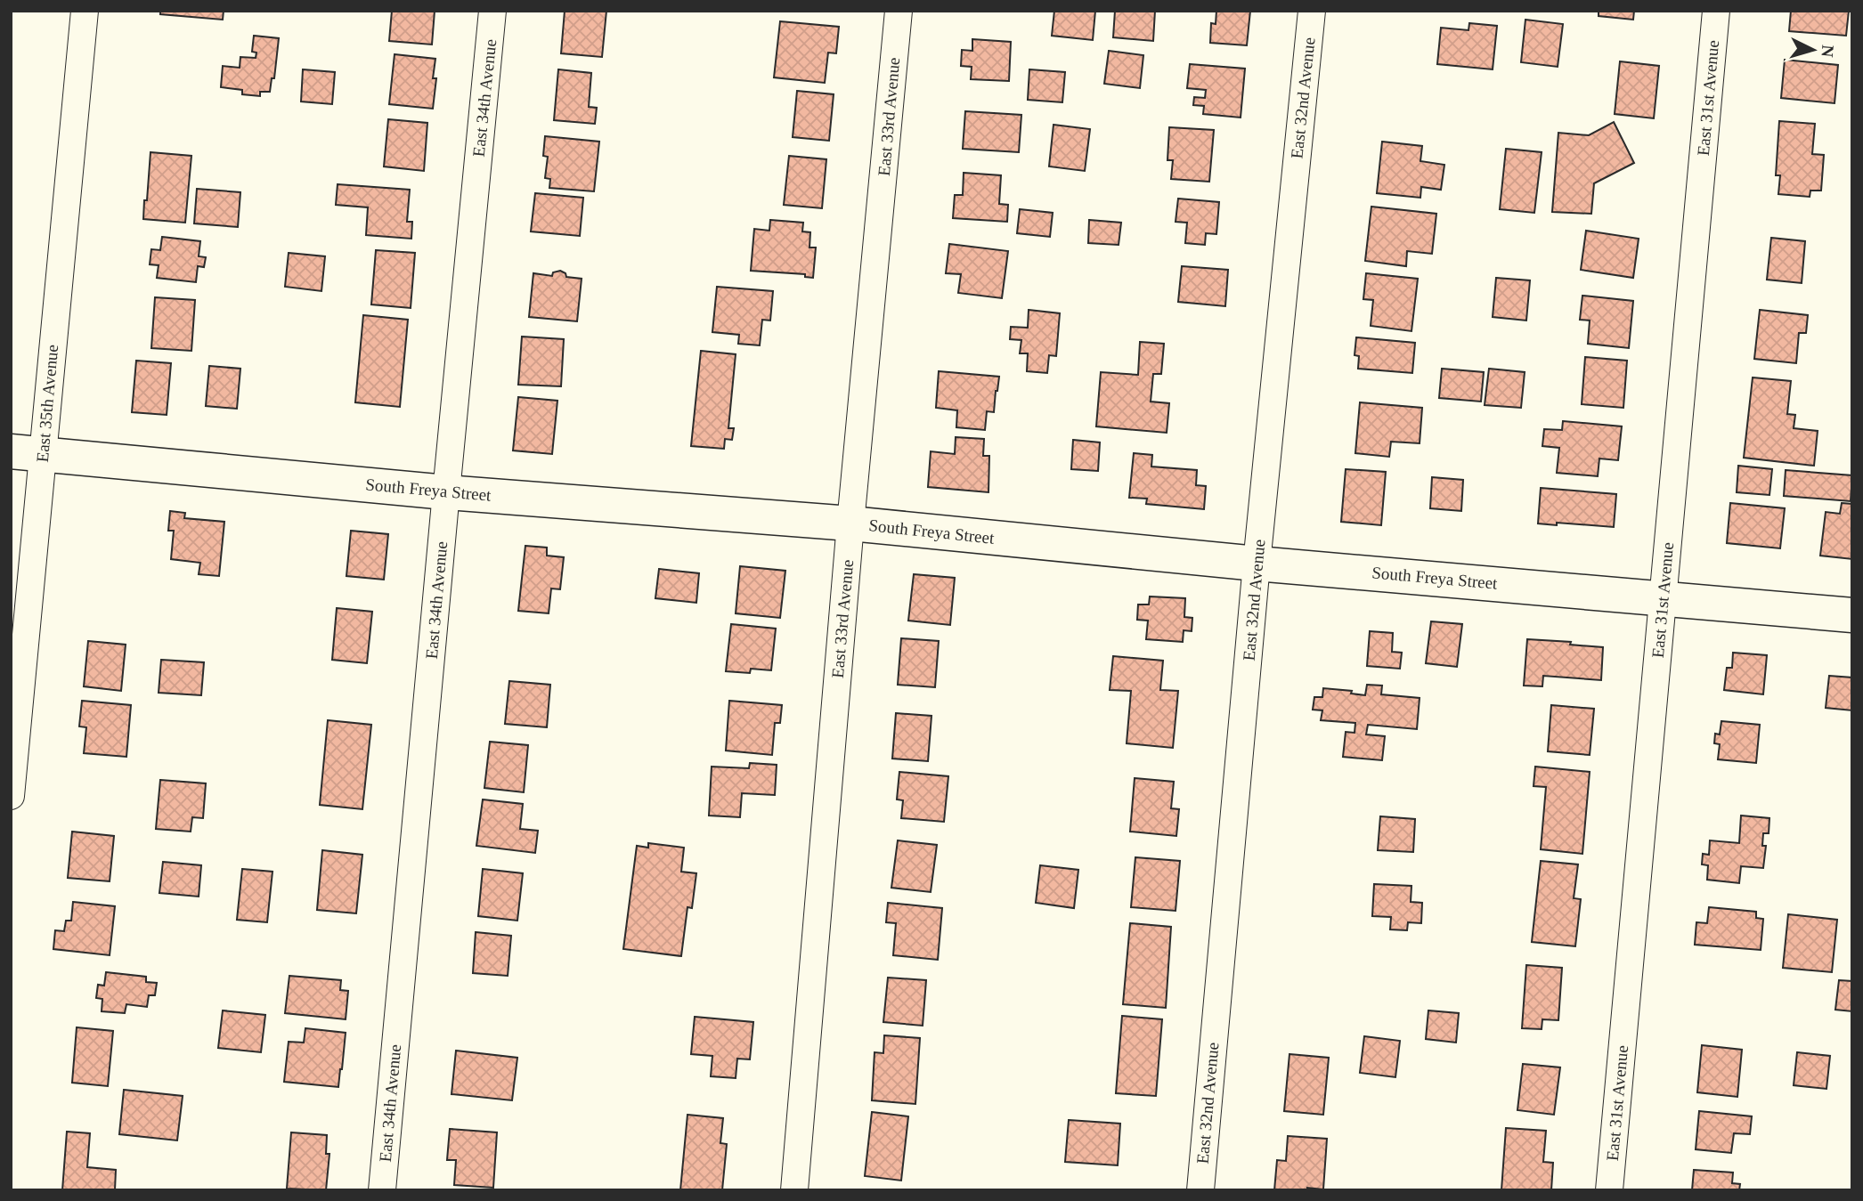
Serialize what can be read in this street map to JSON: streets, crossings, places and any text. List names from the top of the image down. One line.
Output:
{"streets":{"main road":["South Freya Street"],"street":["East 34th Avenue","East 32nd Avenue","East 31st Avenue","East 33rd Avenue","East 35th Avenue"]},"crossings":[["East 34th Avenue","South Freya Street"],["East 32nd Avenue","South Freya Street"],["East 31st Avenue","South Freya Street"],["East 33rd Avenue","South Freya Street"],["East 35th Avenue","South Freya Street"]],"north":"right"}
